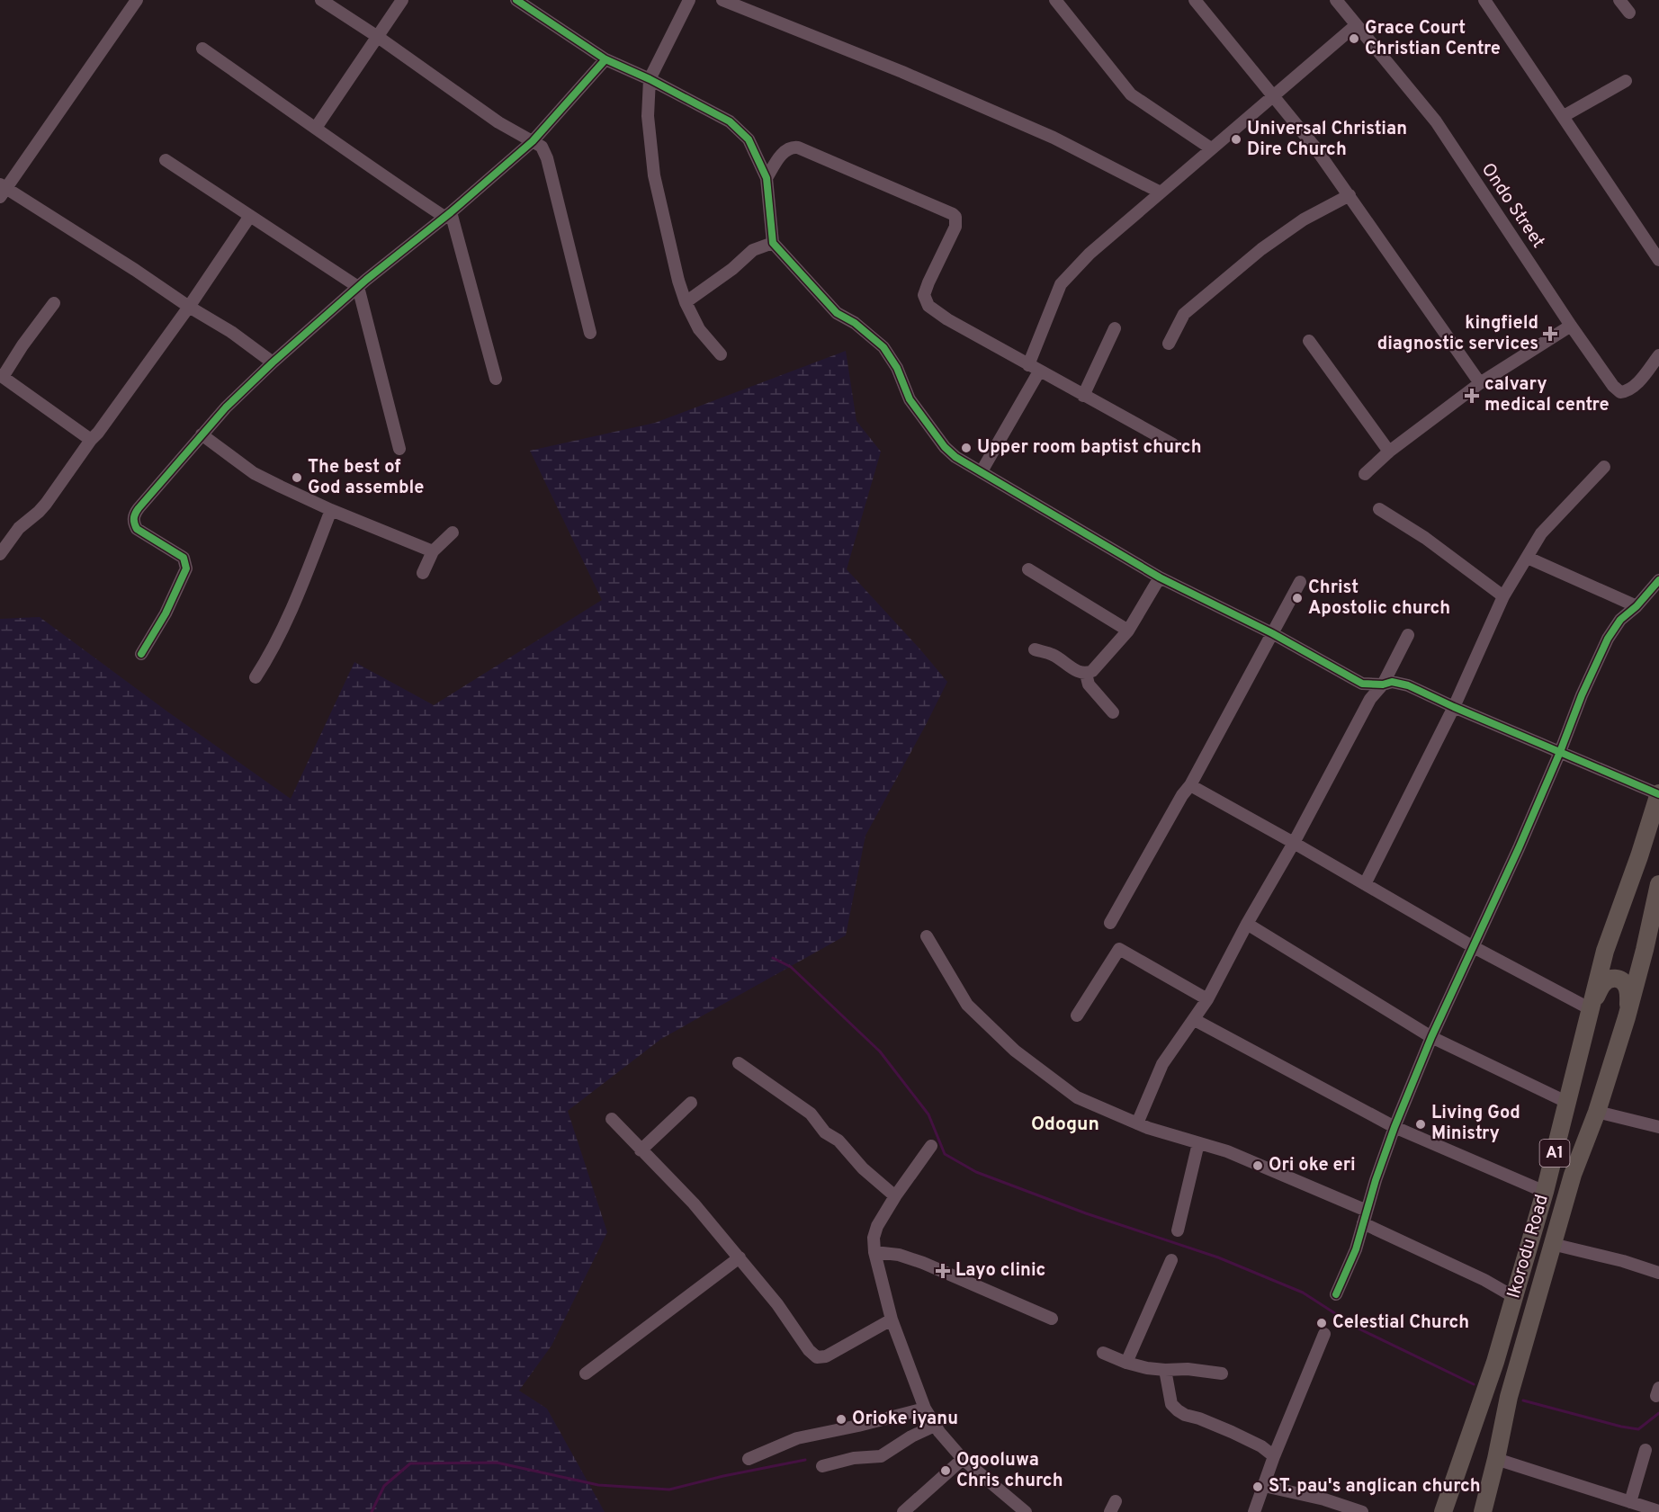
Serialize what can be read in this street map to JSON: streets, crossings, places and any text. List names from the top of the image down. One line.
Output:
{"streets":{"highway":["A1","Ikorodu Road"],"street":["Ondo Street"]},"districts":["Odogun"],"places":{"other":["Grace Court Christian Centre","Universal Christian Dire Church","Upper room baptist church","The best of God assemble","Christ Apostolic church","Living God Ministry","Ori oke eri","Celestial Church","Orioke iyanu","Ogooluwa Chris church","ST. pau's anglican church"],"health":["kingfield diagnostic services","calvary medical centre","Layo clinic"]}}
